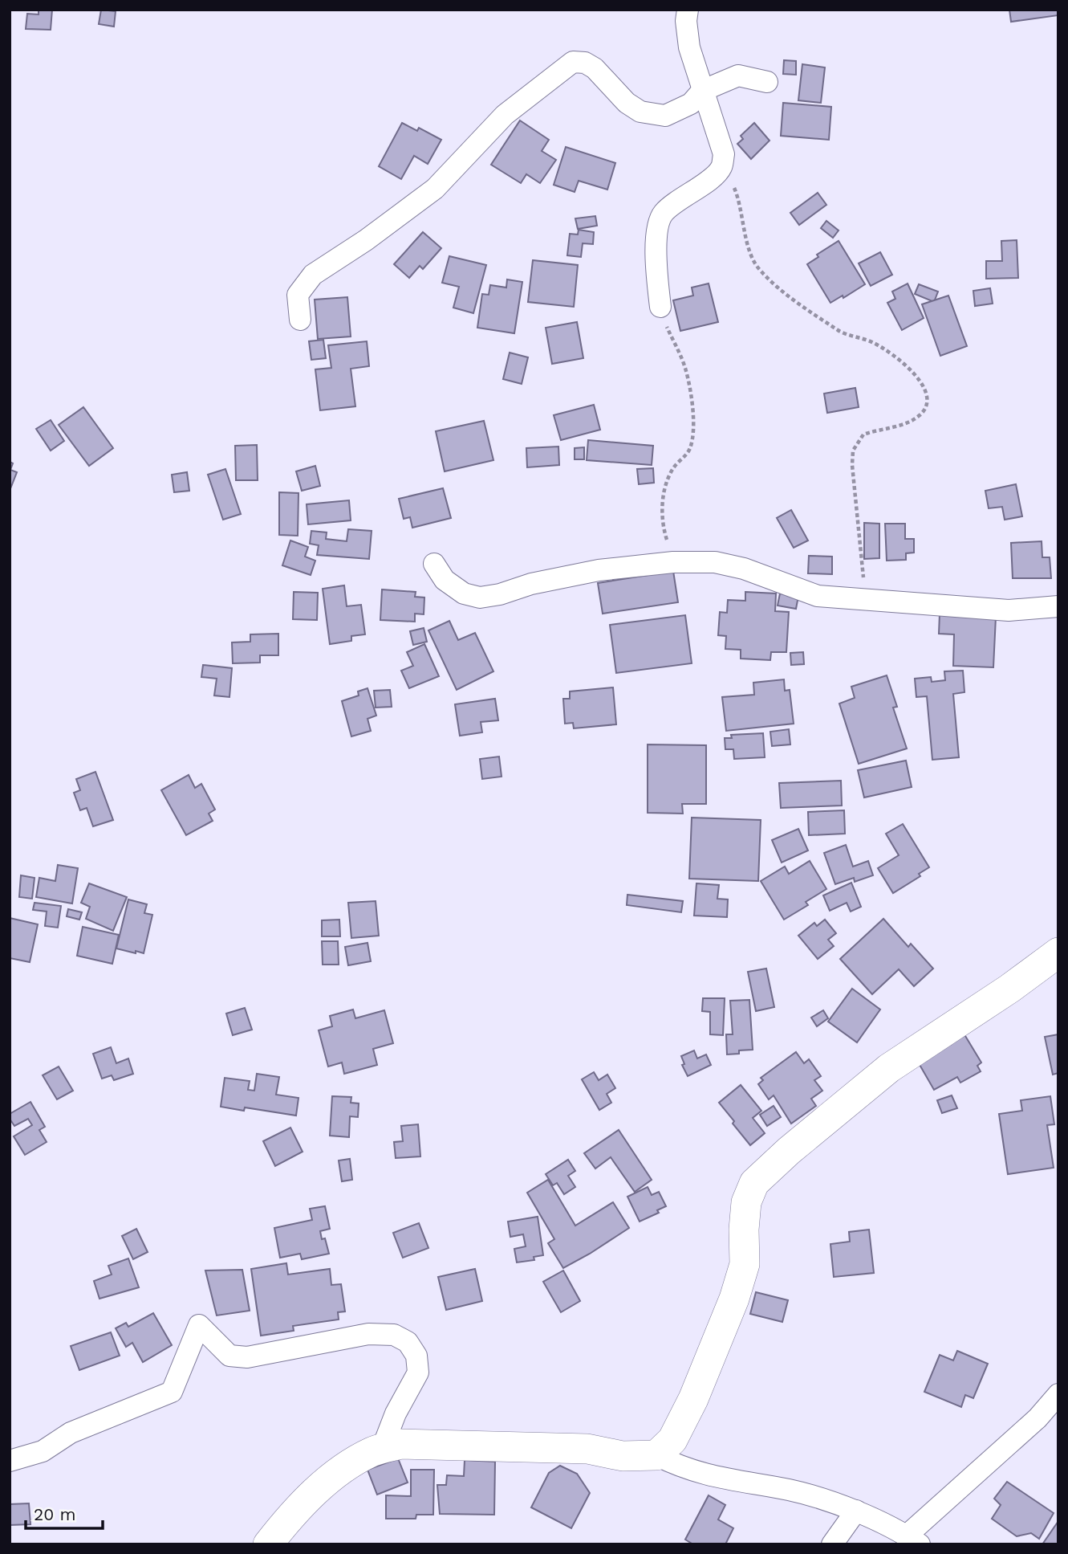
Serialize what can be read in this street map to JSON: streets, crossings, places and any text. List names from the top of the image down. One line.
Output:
{"scale_bar":"20 m"}
